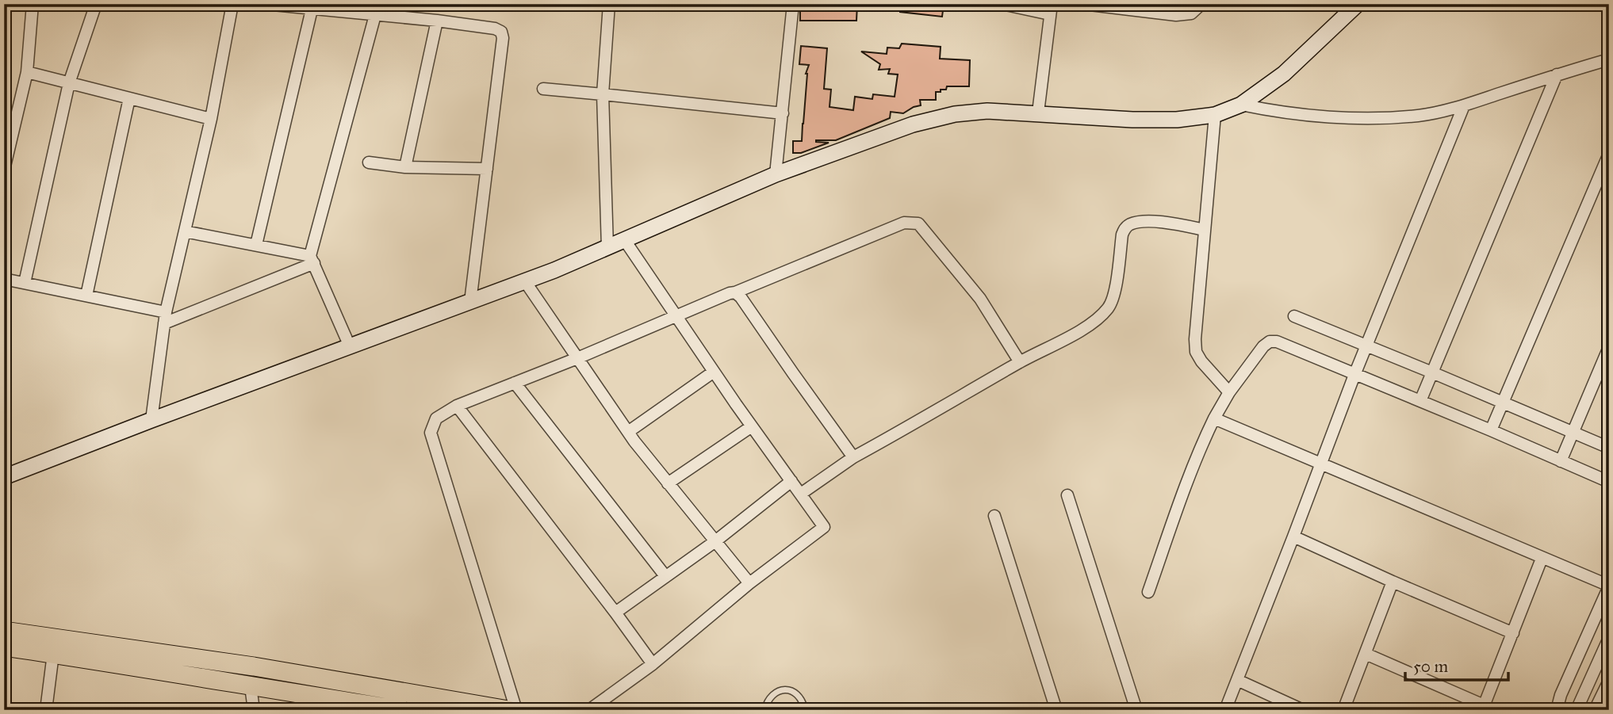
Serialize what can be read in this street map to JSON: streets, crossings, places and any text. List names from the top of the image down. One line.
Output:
{"scale_bar":"50 m"}
